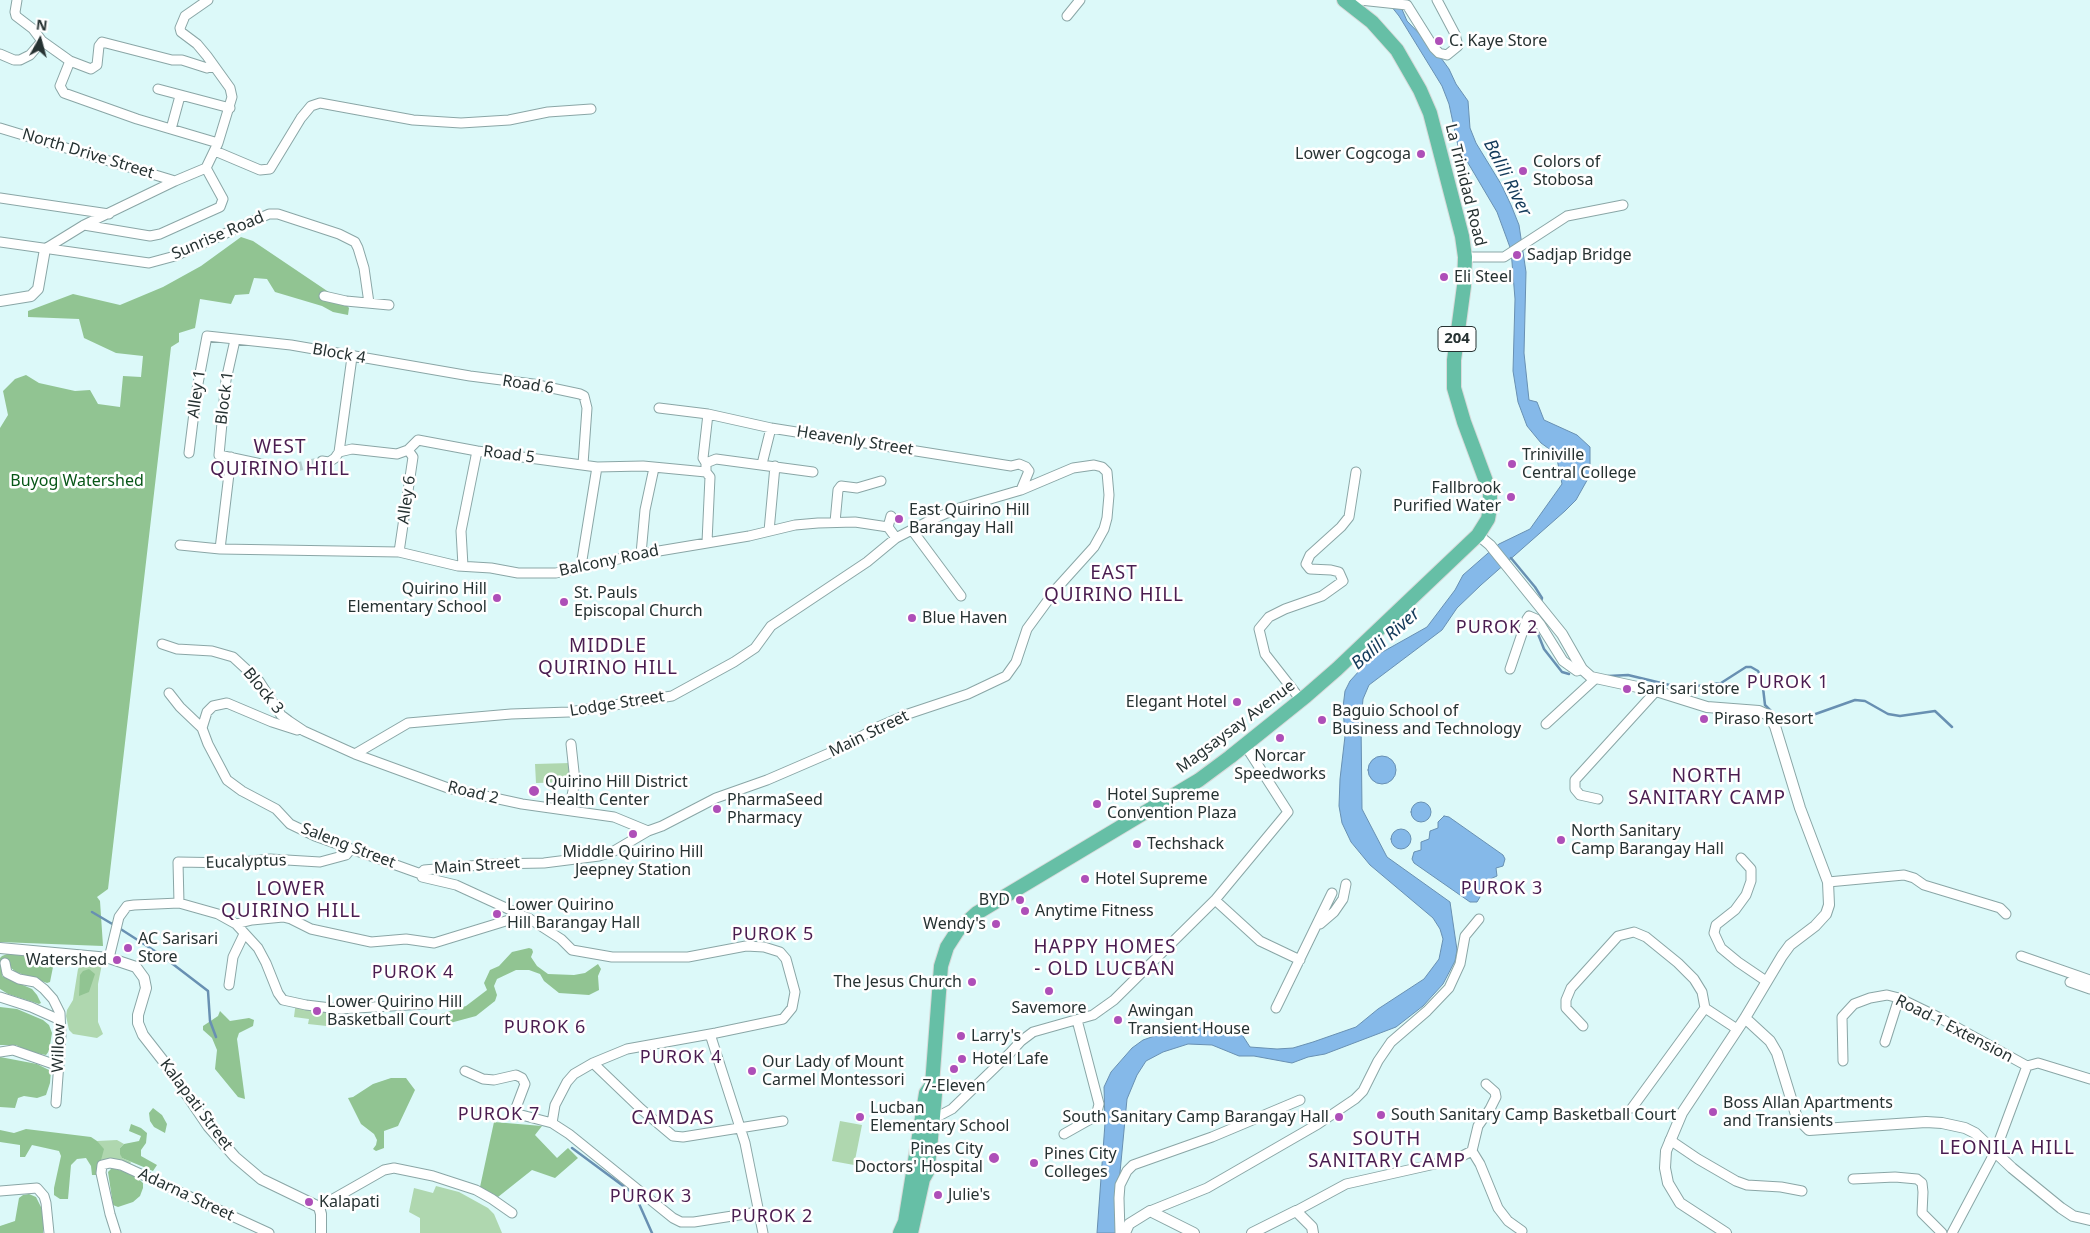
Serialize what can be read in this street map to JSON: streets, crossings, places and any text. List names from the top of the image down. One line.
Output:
{"streets":{"highway":["La Trinidad Road","204","Magsaysay Avenue"],"street":["North Drive Street","Sunrise Road","Block 4","Road 6","Alley 1","Block 1","Heavenly Street","Road 5","Alley 6","Balcony Road","Block 3","Lodge Street","Main Street","Road 2","Saleng Street","Eucalyptus","Road 1 Extension","Willow","Kalapati Street","Adarna Street"]},"crossings":[["La Trinidad Road","Magsaysay Avenue"],["204","Magsaysay Avenue"],["Block 4","Road 6"],["Block 4","Alley 1"],["Block 4","Block 1"],["Road 6","Road 5"],["Heavenly Street","Main Street"],["Road 5","Alley 6"],["Alley 6","Balcony Road"],["Block 3","Road 2"],["Lodge Street","Road 2"],["Main Street","Road 2"],["Main Street","Saleng Street"],["Saleng Street","Eucalyptus"]],"districts":["WEST QUIRINO HILL","EAST QUIRINO HILL","PUROK 2","MIDDLE QUIRINO HILL","PUROK 1","NORTH SANITARY CAMP","PUROK 3","LOWER QUIRINO HILL","PUROK 5","HAPPY HOMES - OLD LUCBAN","PUROK 4","PUROK 6","PUROK 4","PUROK 7","CAMDAS","SOUTH SANITARY CAMP","LEONILA HILL","PUROK 3","PUROK 2"],"water":["Balili River"],"parks":["Buyog Watershed"],"places":["C. Kaye Store","Lower Cogcoga","Colors of Stobosa","Sadjap Bridge","Eli Steel","Triniville Central College","Fallbrook Purified Water","East Quirino Hill Barangay Hall","Quirino Hill Elementary School","St. Pauls Episcopal Church","Blue Haven","Sari sari store","Elegant Hotel","Piraso Resort","Baguio School of Business and Technology","Norcar Speedworks","Quirino Hill District Health Center","Hotel Supreme Convention Plaza","PharmaSeed Pharmacy","Middle Quirino Hill Jeepney Station","North Sanitary Camp Barangay Hall","Techshack","Hotel Supreme","BYD","Anytime Fitness","Lower Quirino Hill Barangay Hall","Wendy's","AC Sarisari Store","Watershed","The Jesus Church","Savemore","Lower Quirino Hill Basketball Court","Awingan Transient House","Larry's","Hotel Lafe","7-Eleven","Our Lady of Mount Carmel Montessori","Boss Allan Apartments and Transients","South Sanitary Camp Basketball Court","Lucban Elementary School","South Sanitary Camp Barangay Hall","Pines City Doctors' Hospital","Pines City Colleges","Julie's","Kalapati"],"north":"top"}
